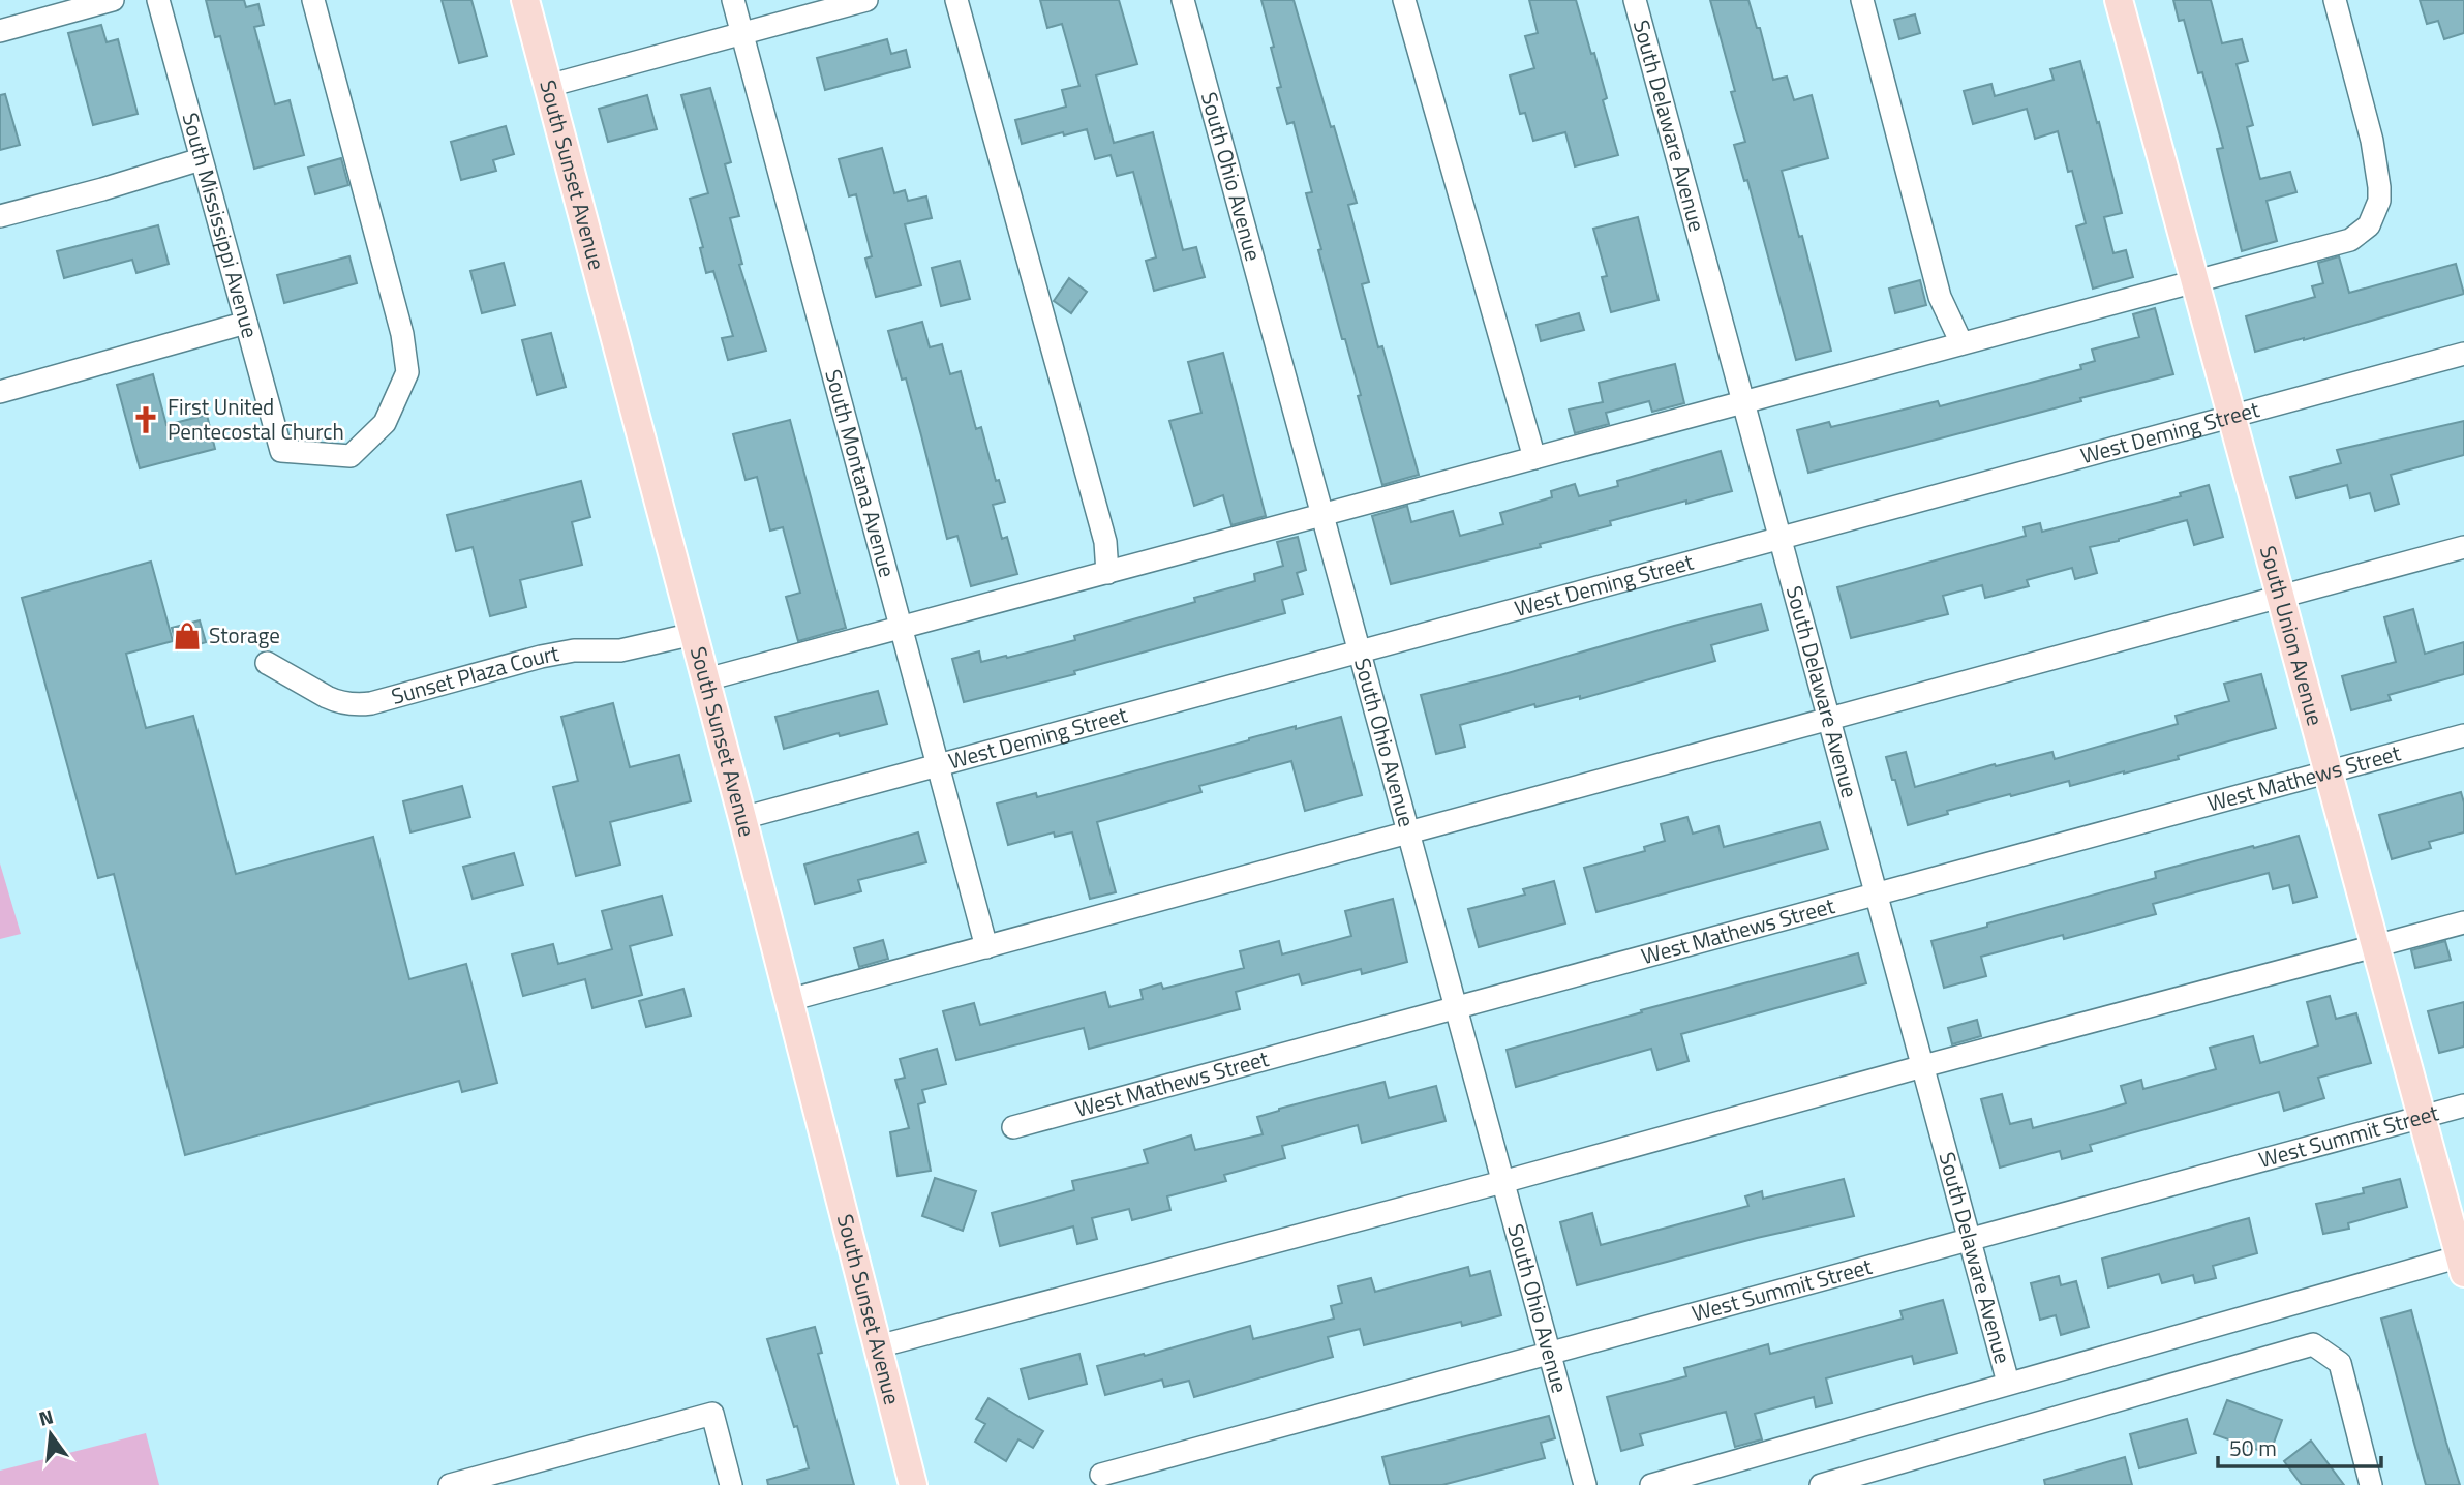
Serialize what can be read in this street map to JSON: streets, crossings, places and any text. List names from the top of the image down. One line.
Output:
{"streets":{"main road":["South Sunset Avenue","South Union Avenue"],"street":["South Delaware Avenue","South Ohio Avenue","South Mississippi Avenue","West Deming Street","South Montana Avenue","Sunset Plaza Court","West Mathews Street","West Summit Street"]},"crossings":[["South Delaware Avenue","West Deming Street"],["South Delaware Avenue","West Mathews Street"],["South Delaware Avenue","West Summit Street"],["South Sunset Avenue","West Deming Street"],["South Sunset Avenue","Sunset Plaza Court"],["South Ohio Avenue","West Deming Street"],["South Ohio Avenue","West Mathews Street"],["South Ohio Avenue","West Summit Street"],["West Deming Street","South Montana Avenue"],["West Deming Street","South Union Avenue"],["South Union Avenue","West Mathews Street"],["South Union Avenue","West Summit Street"]],"places":{"church":["First United Pentecostal Church"],"shop":["Storage"]},"scale_bar":"50 m","north":"top"}
